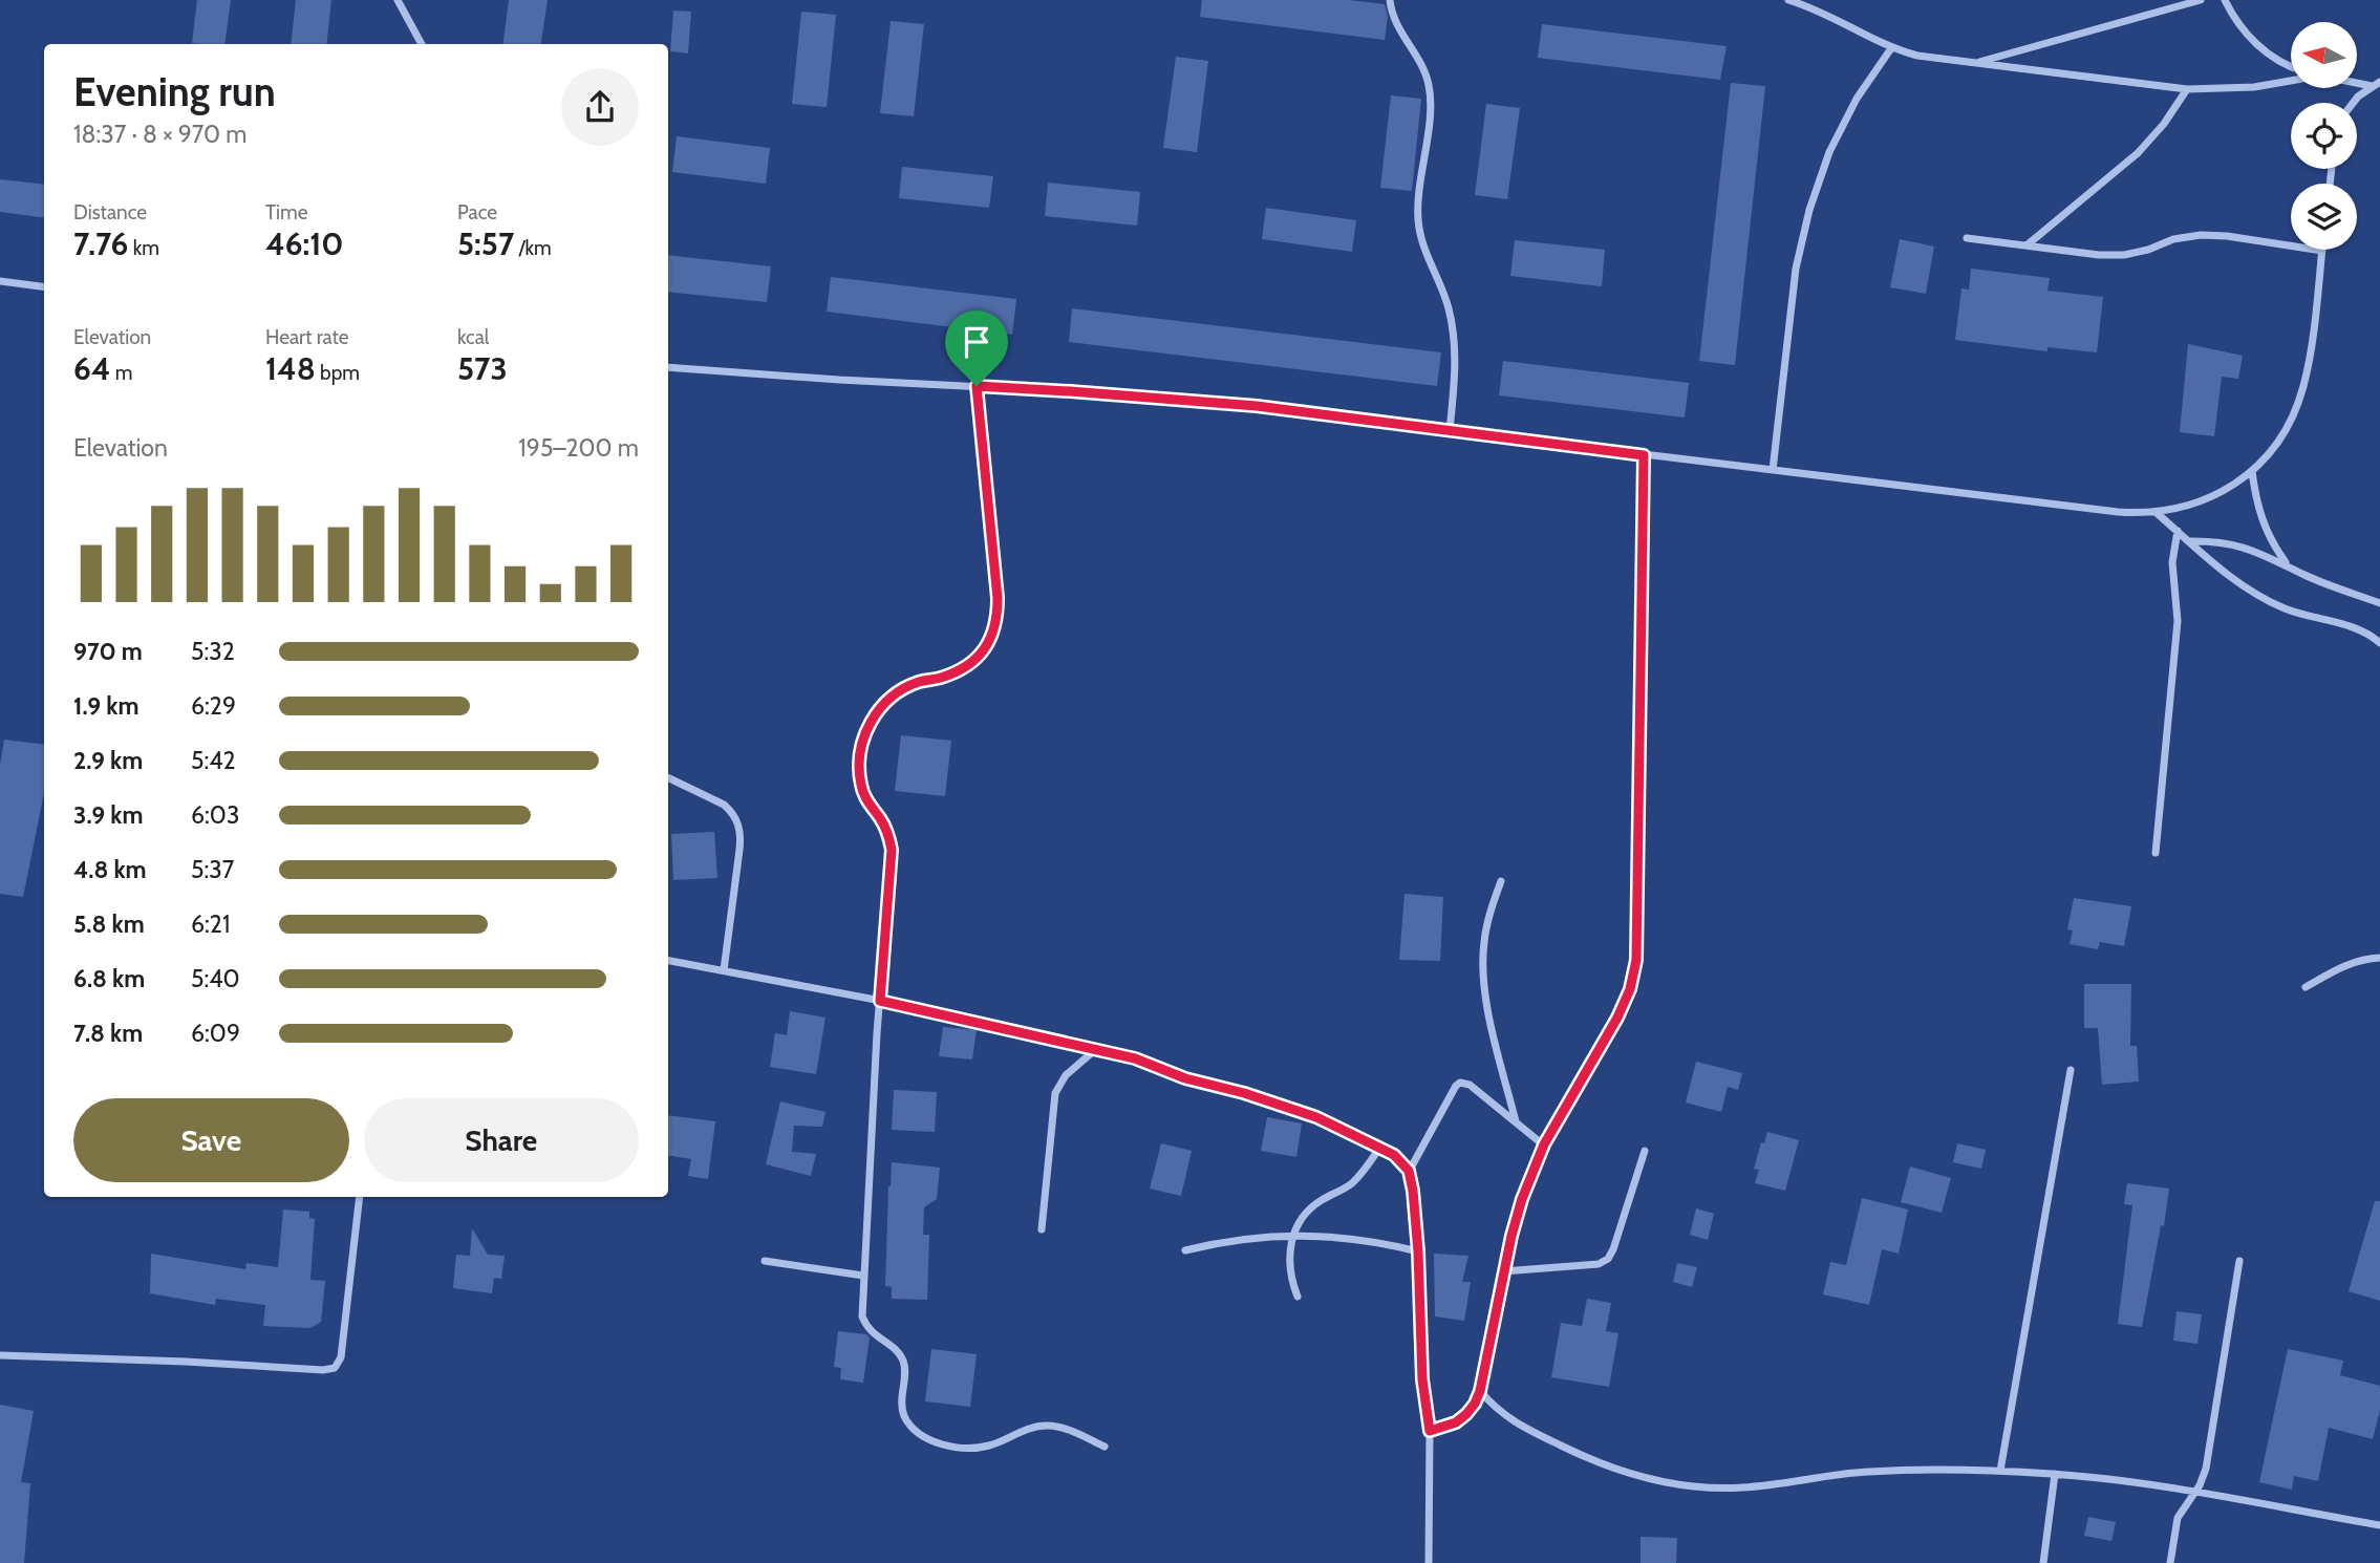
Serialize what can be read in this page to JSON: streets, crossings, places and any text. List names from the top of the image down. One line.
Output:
{"north":"left","page":{"heading":["Evening run","18:37 · 8 × 970 m"],"stats":[["Distance","7.76 km"],["Time","46:10"],["Pace","5:57 /km"],["Elevation","64 m"],["Heart rate","148 bpm"],["kcal","573"]],"chart":["Elevation","195–200 m"],"list":[{"name":"970 m","note":"5:32"},{"name":"1.9 km","note":"6:29"},{"name":"2.9 km","note":"5:42"},{"name":"3.9 km","note":"6:03"},{"name":"4.8 km","note":"5:37"},{"name":"5.8 km","note":"6:21"},{"name":"6.8 km","note":"5:40"},{"name":"7.8 km","note":"6:09"}],"buttons":["Save","Share"]}}
